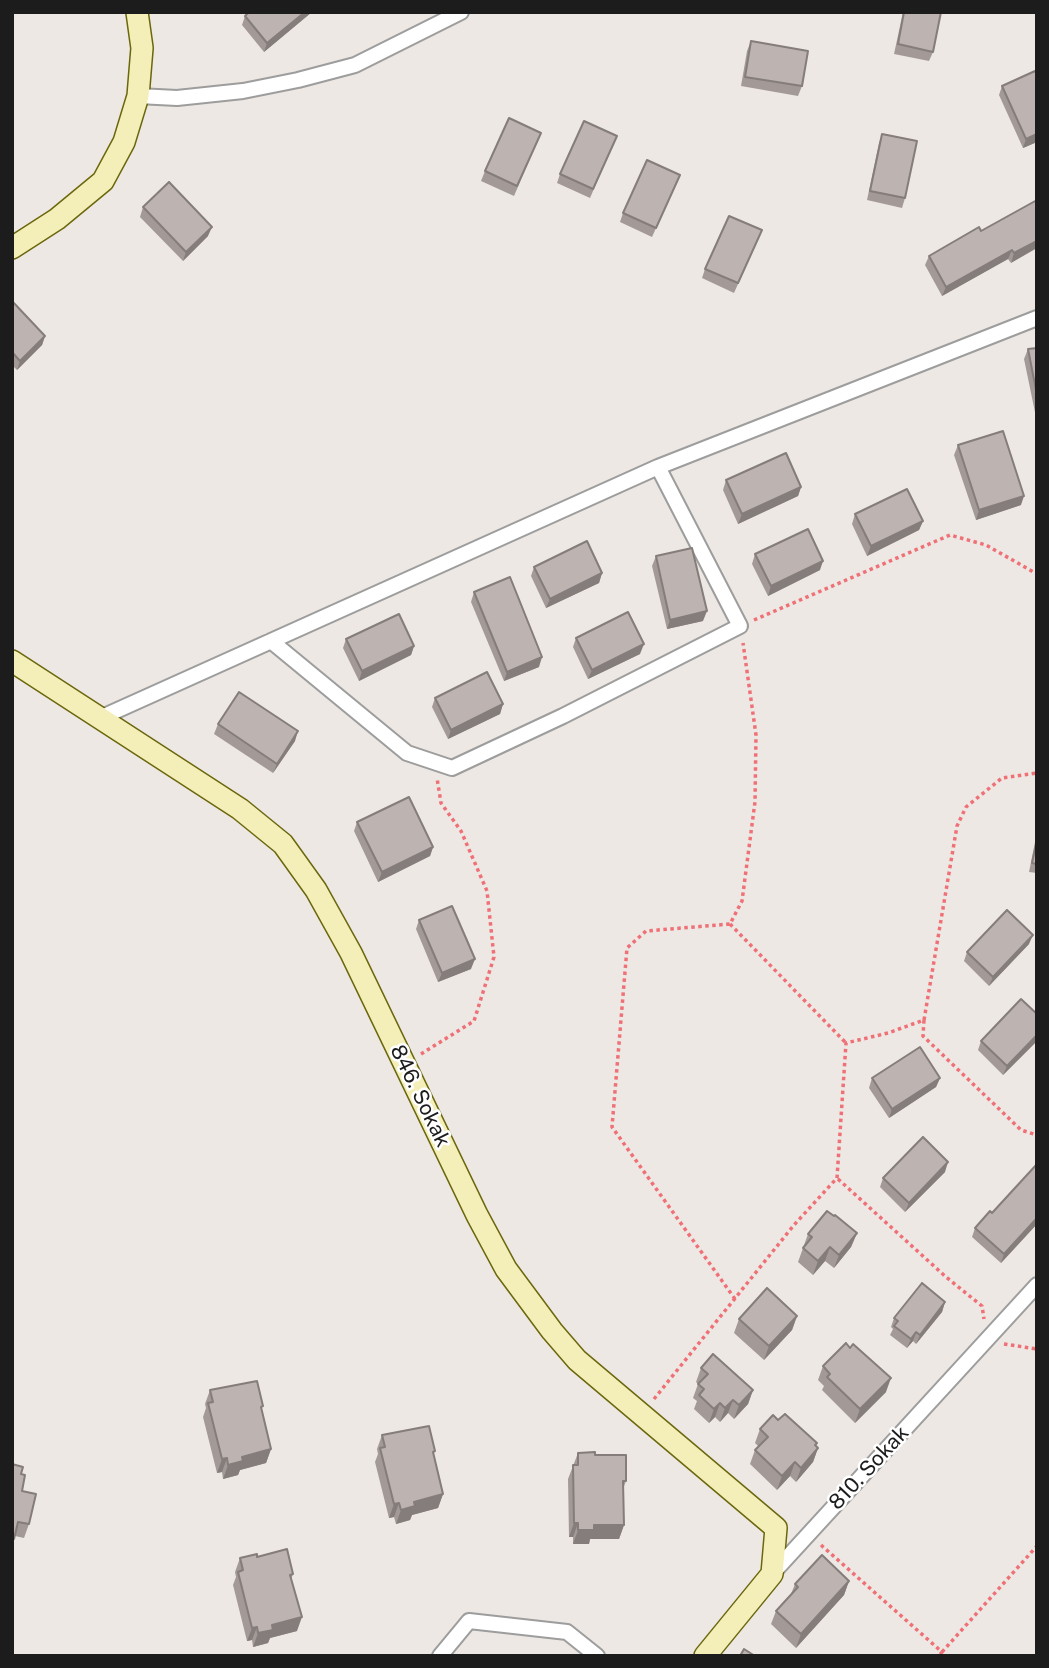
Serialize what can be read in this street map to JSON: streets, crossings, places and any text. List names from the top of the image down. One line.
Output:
{"streets":{"street":["846. Sokak","810. Sokak"]},"crossings":[["846. Sokak","810. Sokak"]]}
